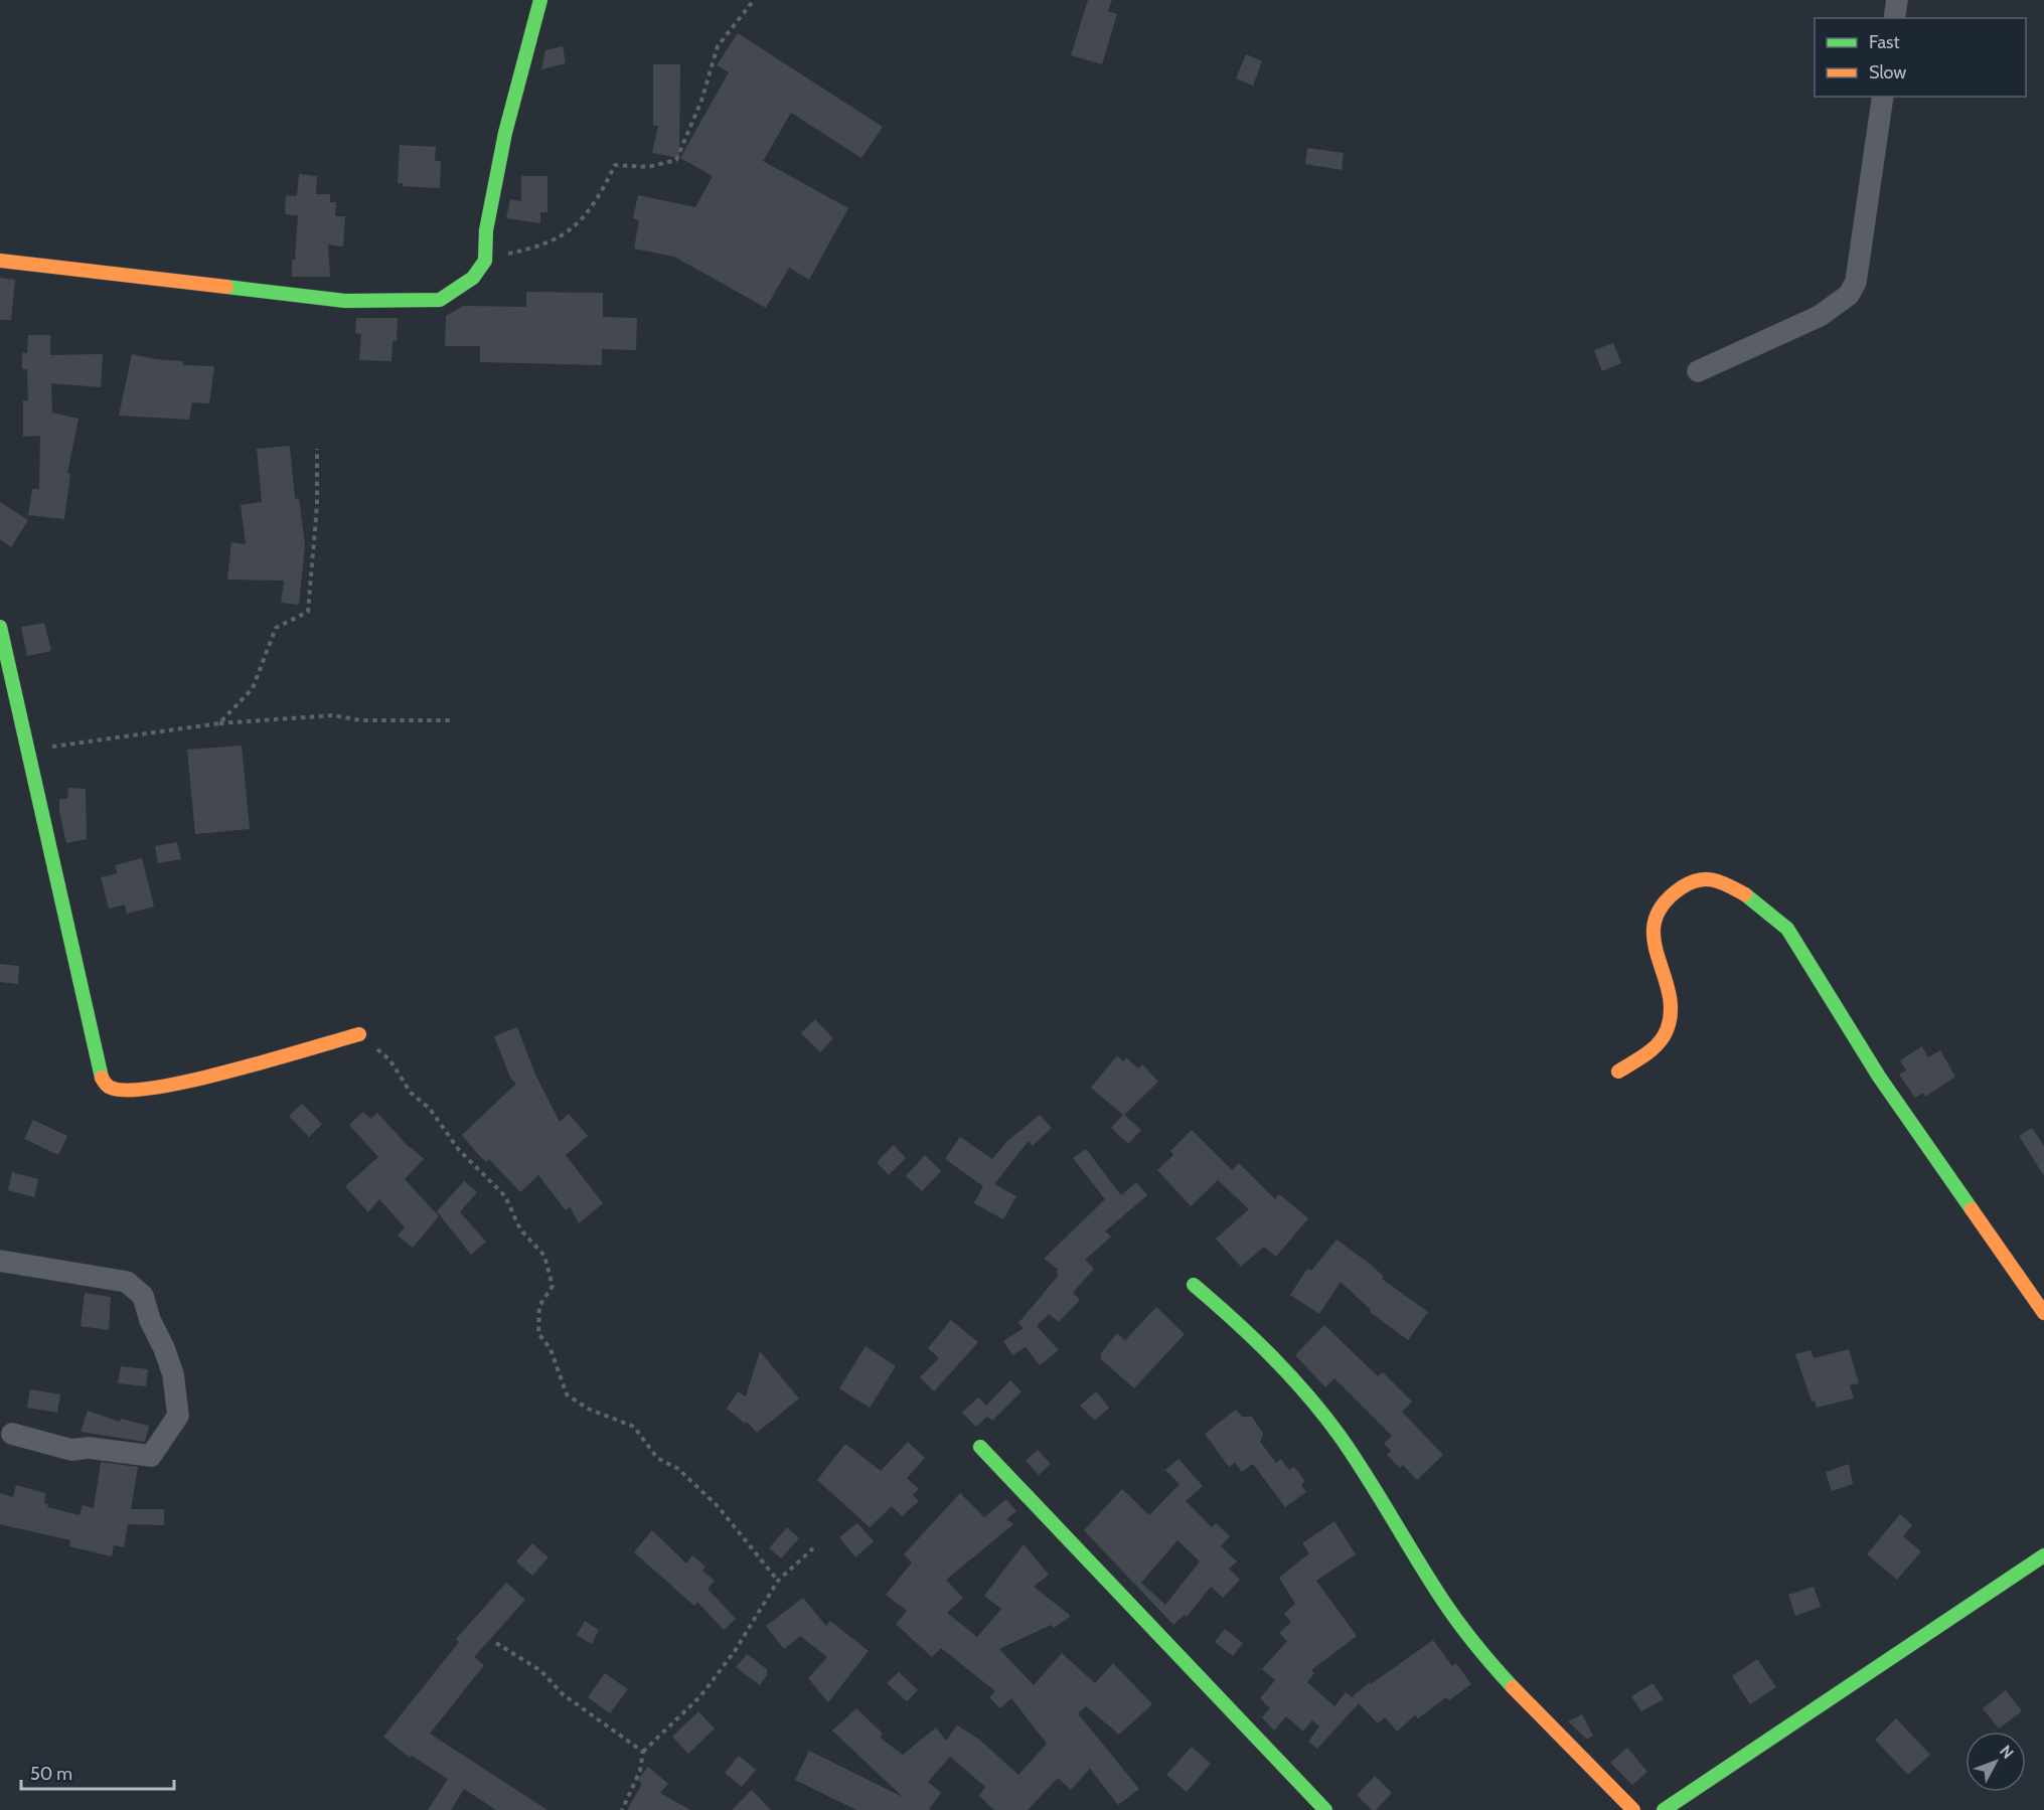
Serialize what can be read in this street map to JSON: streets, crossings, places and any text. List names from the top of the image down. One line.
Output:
{"legend":["Fast","Slow"],"scale_bar":"50 m","north":"top right"}
